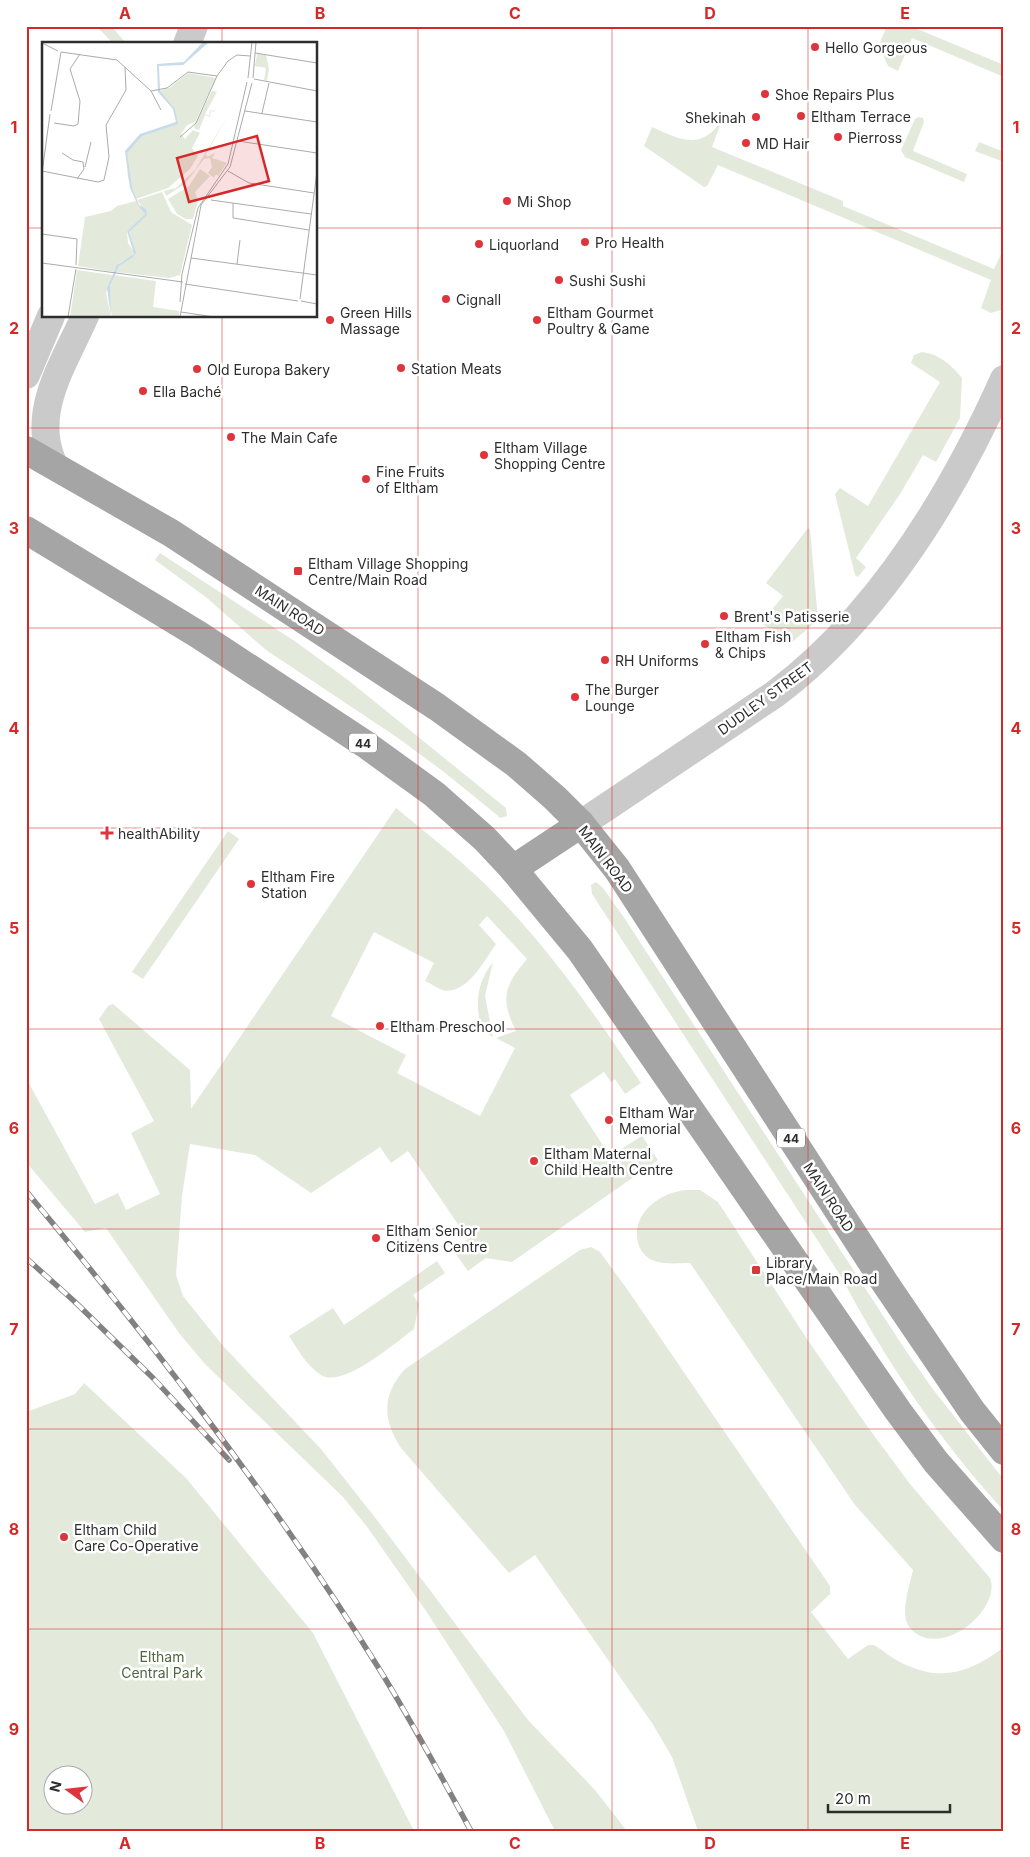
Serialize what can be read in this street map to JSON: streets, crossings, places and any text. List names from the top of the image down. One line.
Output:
{"streets":{"main road":["MAIN ROAD","44"],"street":["DUDLEY STREET"]},"crossings":[["MAIN ROAD","DUDLEY STREET"]],"parks":["Eltham Central Park"],"places":{"other":["Hello Gorgeous","Shoe Repairs Plus","Eltham Terrace","Shekinah","Pierross","MD Hair","Mi Shop","Pro Health","Liquorland","Sushi Sushi","Cignall","Green Hills Massage","Eltham Gourmet Poultry & Game","Station Meats","Old Europa Bakery","Ella Baché","The Main Cafe","Eltham Village Shopping Centre","Fine Fruits of Eltham","Brent's Patisserie","Eltham Fish & Chips","RH Uniforms","The Burger Lounge","Eltham Fire Station","Eltham Preschool","Eltham War Memorial","Eltham Maternal Child Health Centre","Eltham Senior Citizens Centre","Eltham Child Care Co-Operative"],"transit":["Eltham Village Shopping Centre/Main Road","Library Place/Main Road"],"health":["healthAbility"]},"scale_bar":"20 m","north":"left","grid":{"columns":["A","B","C","D","E"],"rows":["1","2","3","4","5","6","7","8","9"]}}
